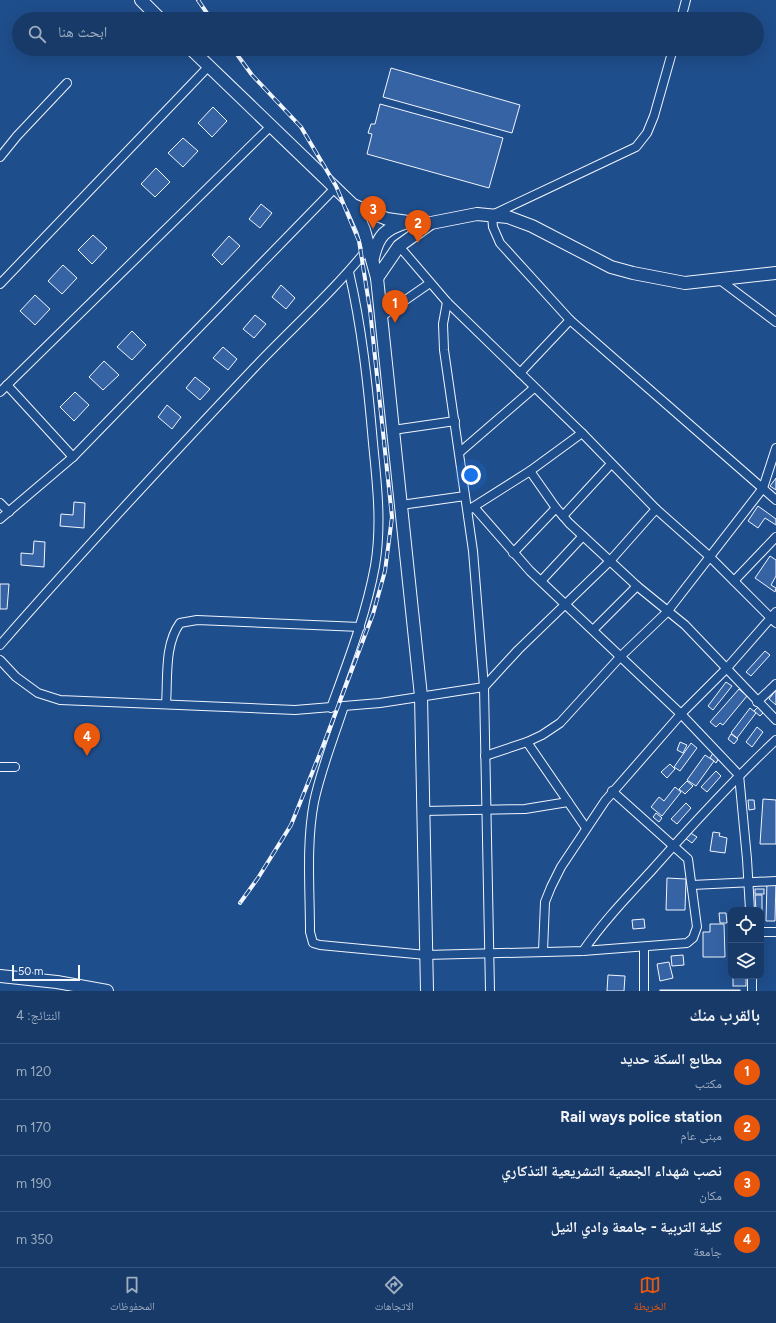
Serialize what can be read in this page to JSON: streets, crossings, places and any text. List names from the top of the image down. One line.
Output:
{"scale_bar":"50 m","page":{"search":"ابحث هنا","pins":["3","2","1","4"],"scale":"50 m","heading":["بالقرب منك","النتائج: 4"],"list":[{"mark":"1","name":"مطابع السكة حديد","note":"مكتب","value":"120 m"},{"mark":"2","name":"Rail ways police station","note":"مبنى عام","value":"170 m"},{"mark":"3","name":"نصب شهداء الجمعية التشريعية التذكاري","note":"مكان","value":"190 m"},{"mark":"4","name":"كلية التربية - جامعة وادي النيل","note":"جامعة","value":"350 m"}],"nav":["الخريطة","الاتجاهات","المحفوظات"]}}
